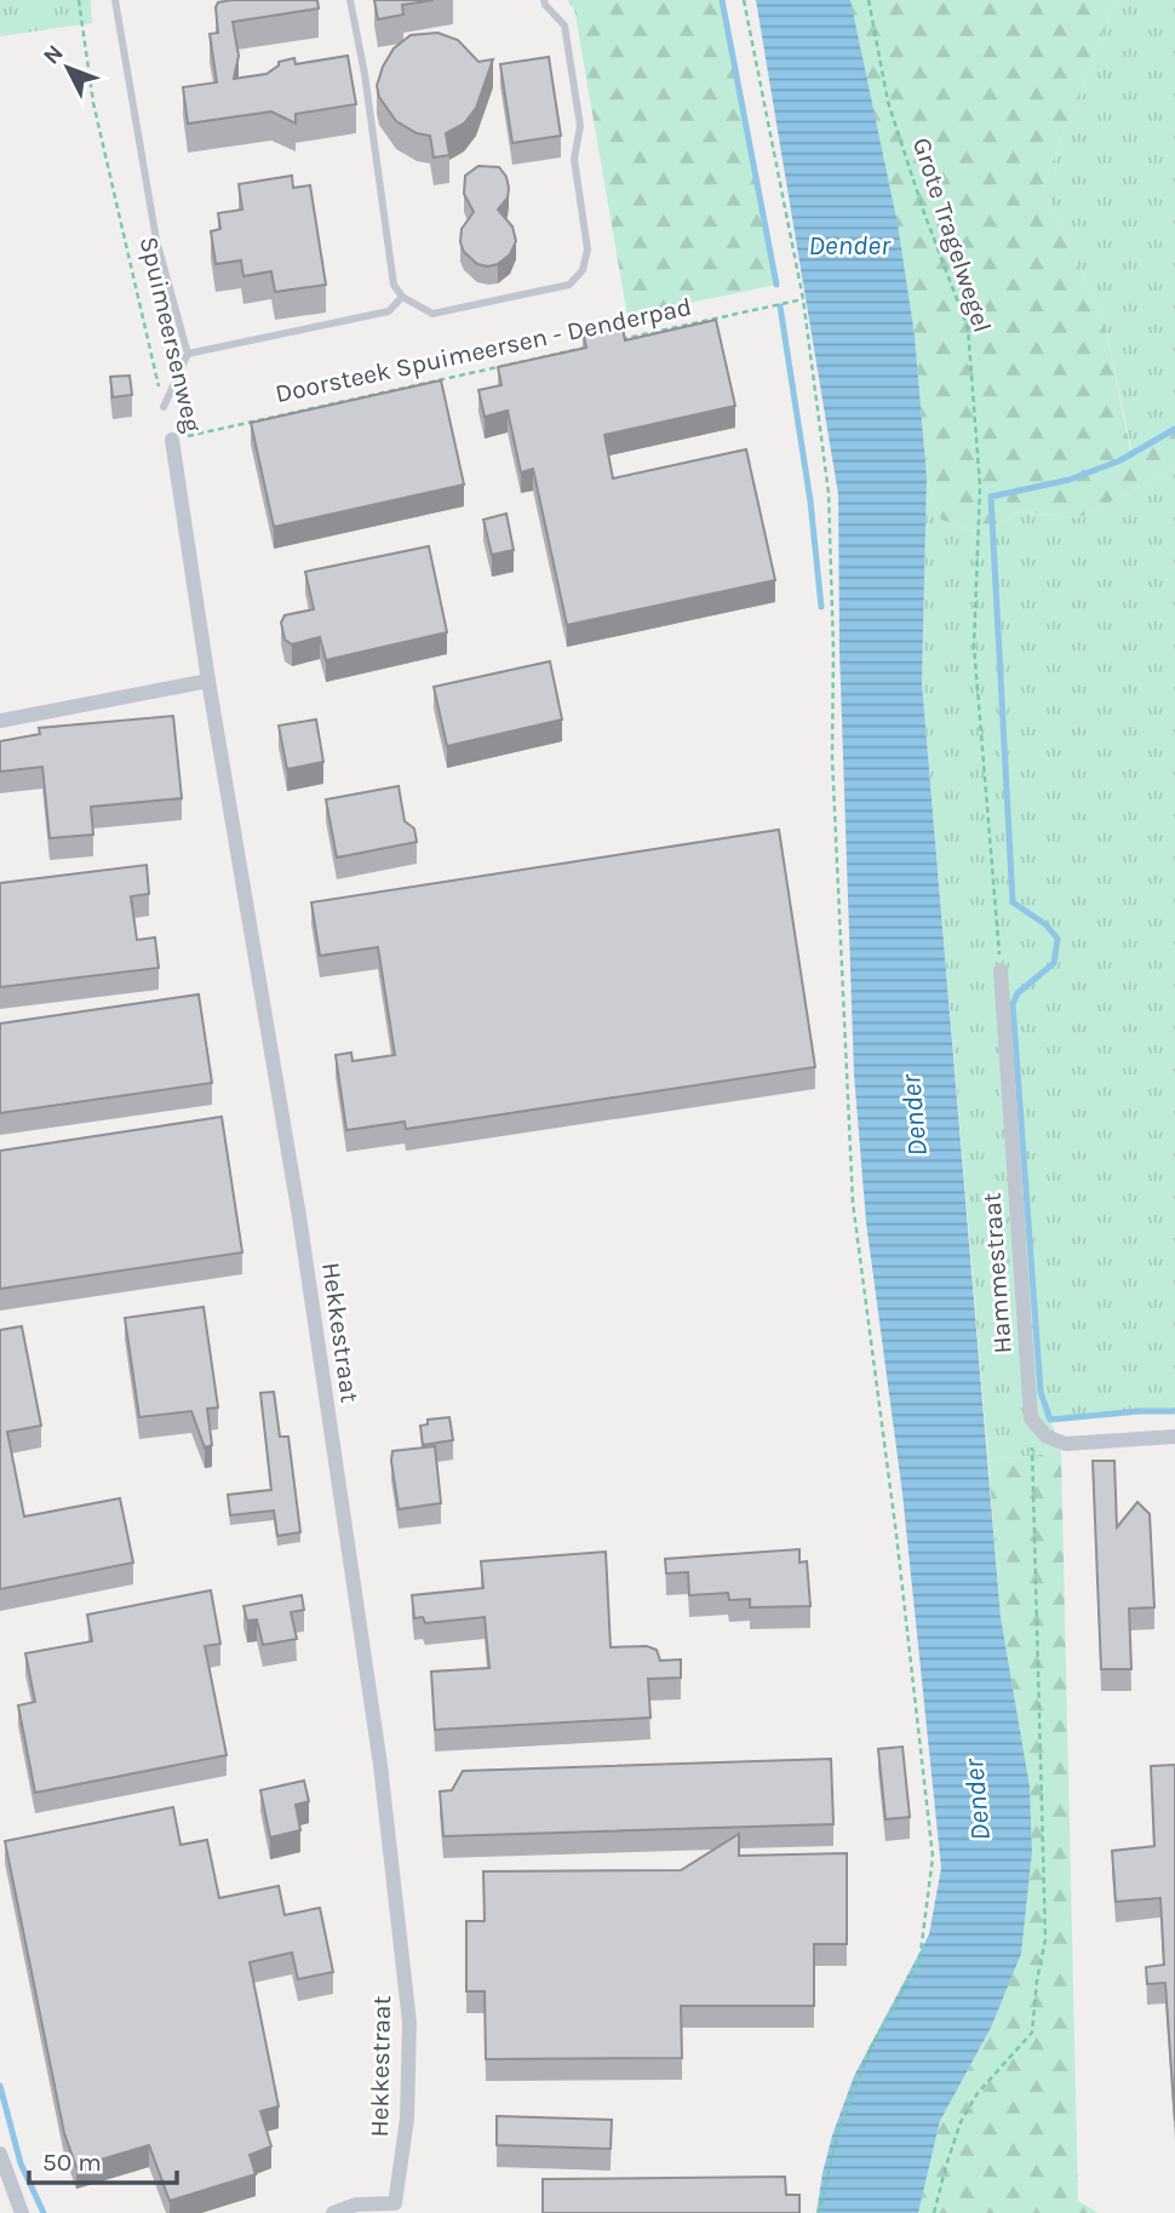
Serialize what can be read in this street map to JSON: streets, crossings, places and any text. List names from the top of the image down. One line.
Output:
{"streets":{"street":["Spuimeersenweg","Hammestraat","Hekkestraat"],"path":["Grote Tragelwegel","Doorsteek Spuimeersen - Denderpad"]},"crossings":[["Grote Tragelwegel","Hammestraat"],["Spuimeersenweg","Doorsteek Spuimeersen - Denderpad"],["Spuimeersenweg","Hekkestraat"]],"water":["Dender"],"scale_bar":"50 m","north":"top left"}
